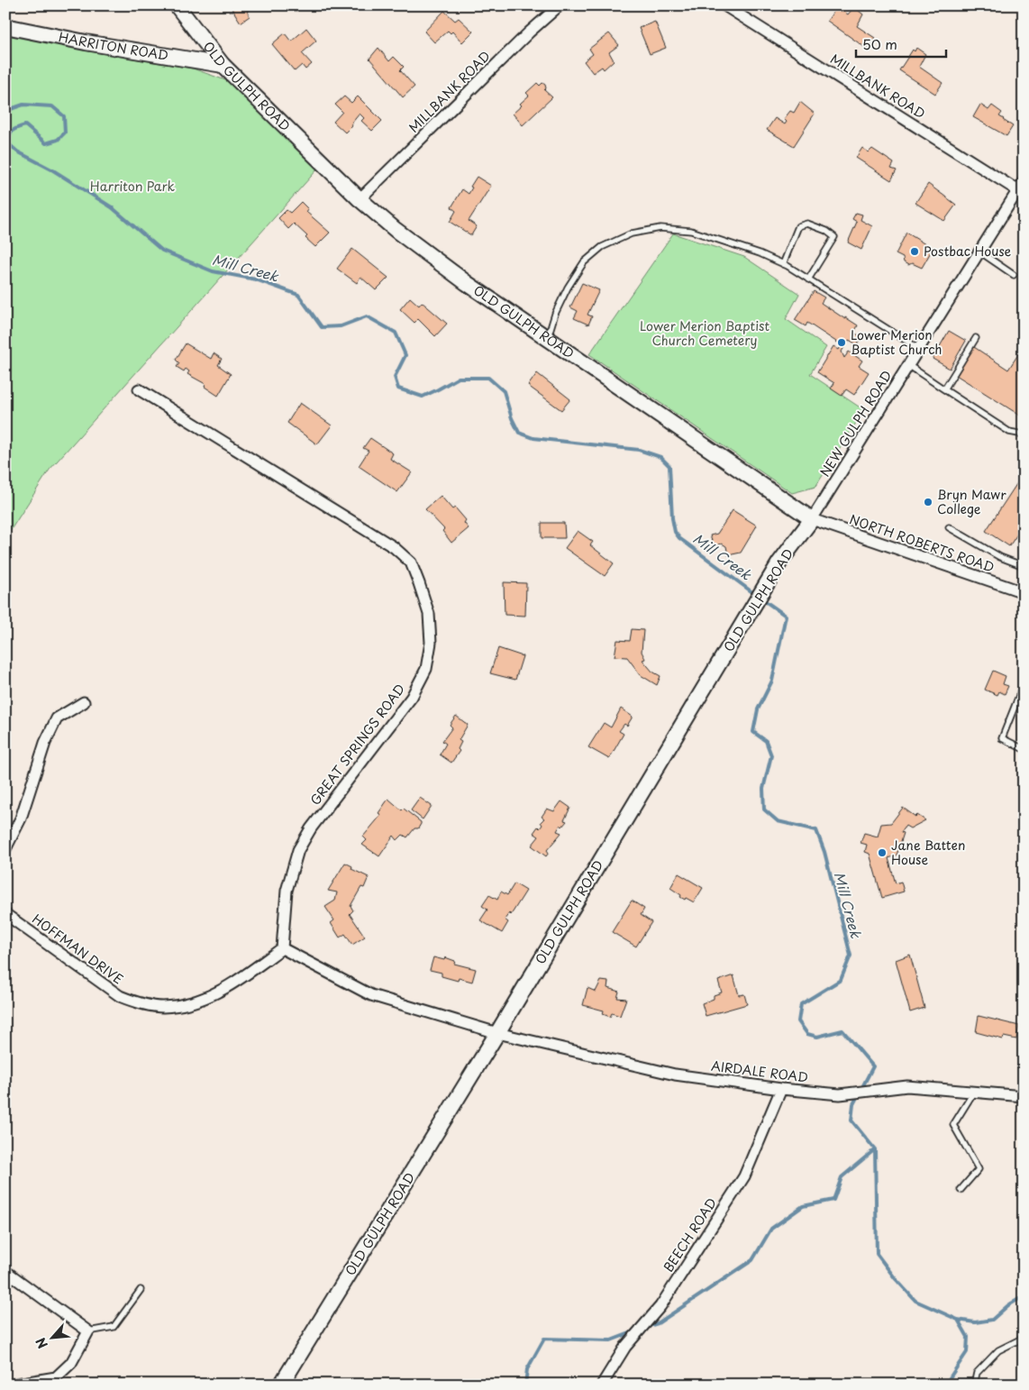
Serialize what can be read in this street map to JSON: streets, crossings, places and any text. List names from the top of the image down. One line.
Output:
{"streets":{"street":["HARRITON ROAD","OLD GULPH ROAD","MILLBANK ROAD","NEW GULPH ROAD","NORTH ROBERTS ROAD","GREAT SPRINGS ROAD","HOFFMAN DRIVE","AIRDALE ROAD","BEECH ROAD"]},"crossings":[["HARRITON ROAD","OLD GULPH ROAD"],["OLD GULPH ROAD","MILLBANK ROAD"],["OLD GULPH ROAD","NEW GULPH ROAD"],["OLD GULPH ROAD","NORTH ROBERTS ROAD"],["OLD GULPH ROAD","AIRDALE ROAD"],["MILLBANK ROAD","NEW GULPH ROAD"],["NEW GULPH ROAD","NORTH ROBERTS ROAD"],["GREAT SPRINGS ROAD","HOFFMAN DRIVE"],["AIRDALE ROAD","BEECH ROAD"]],"water":["Mill Creek"],"parks":["Harriton Park","Lower Merion Baptist Church Cemetery"],"places":["Postbac House","Lower Merion Baptist Church","Bryn Mawr College","Jane Batten House"],"scale_bar":"50 m","north":"bottom left"}
